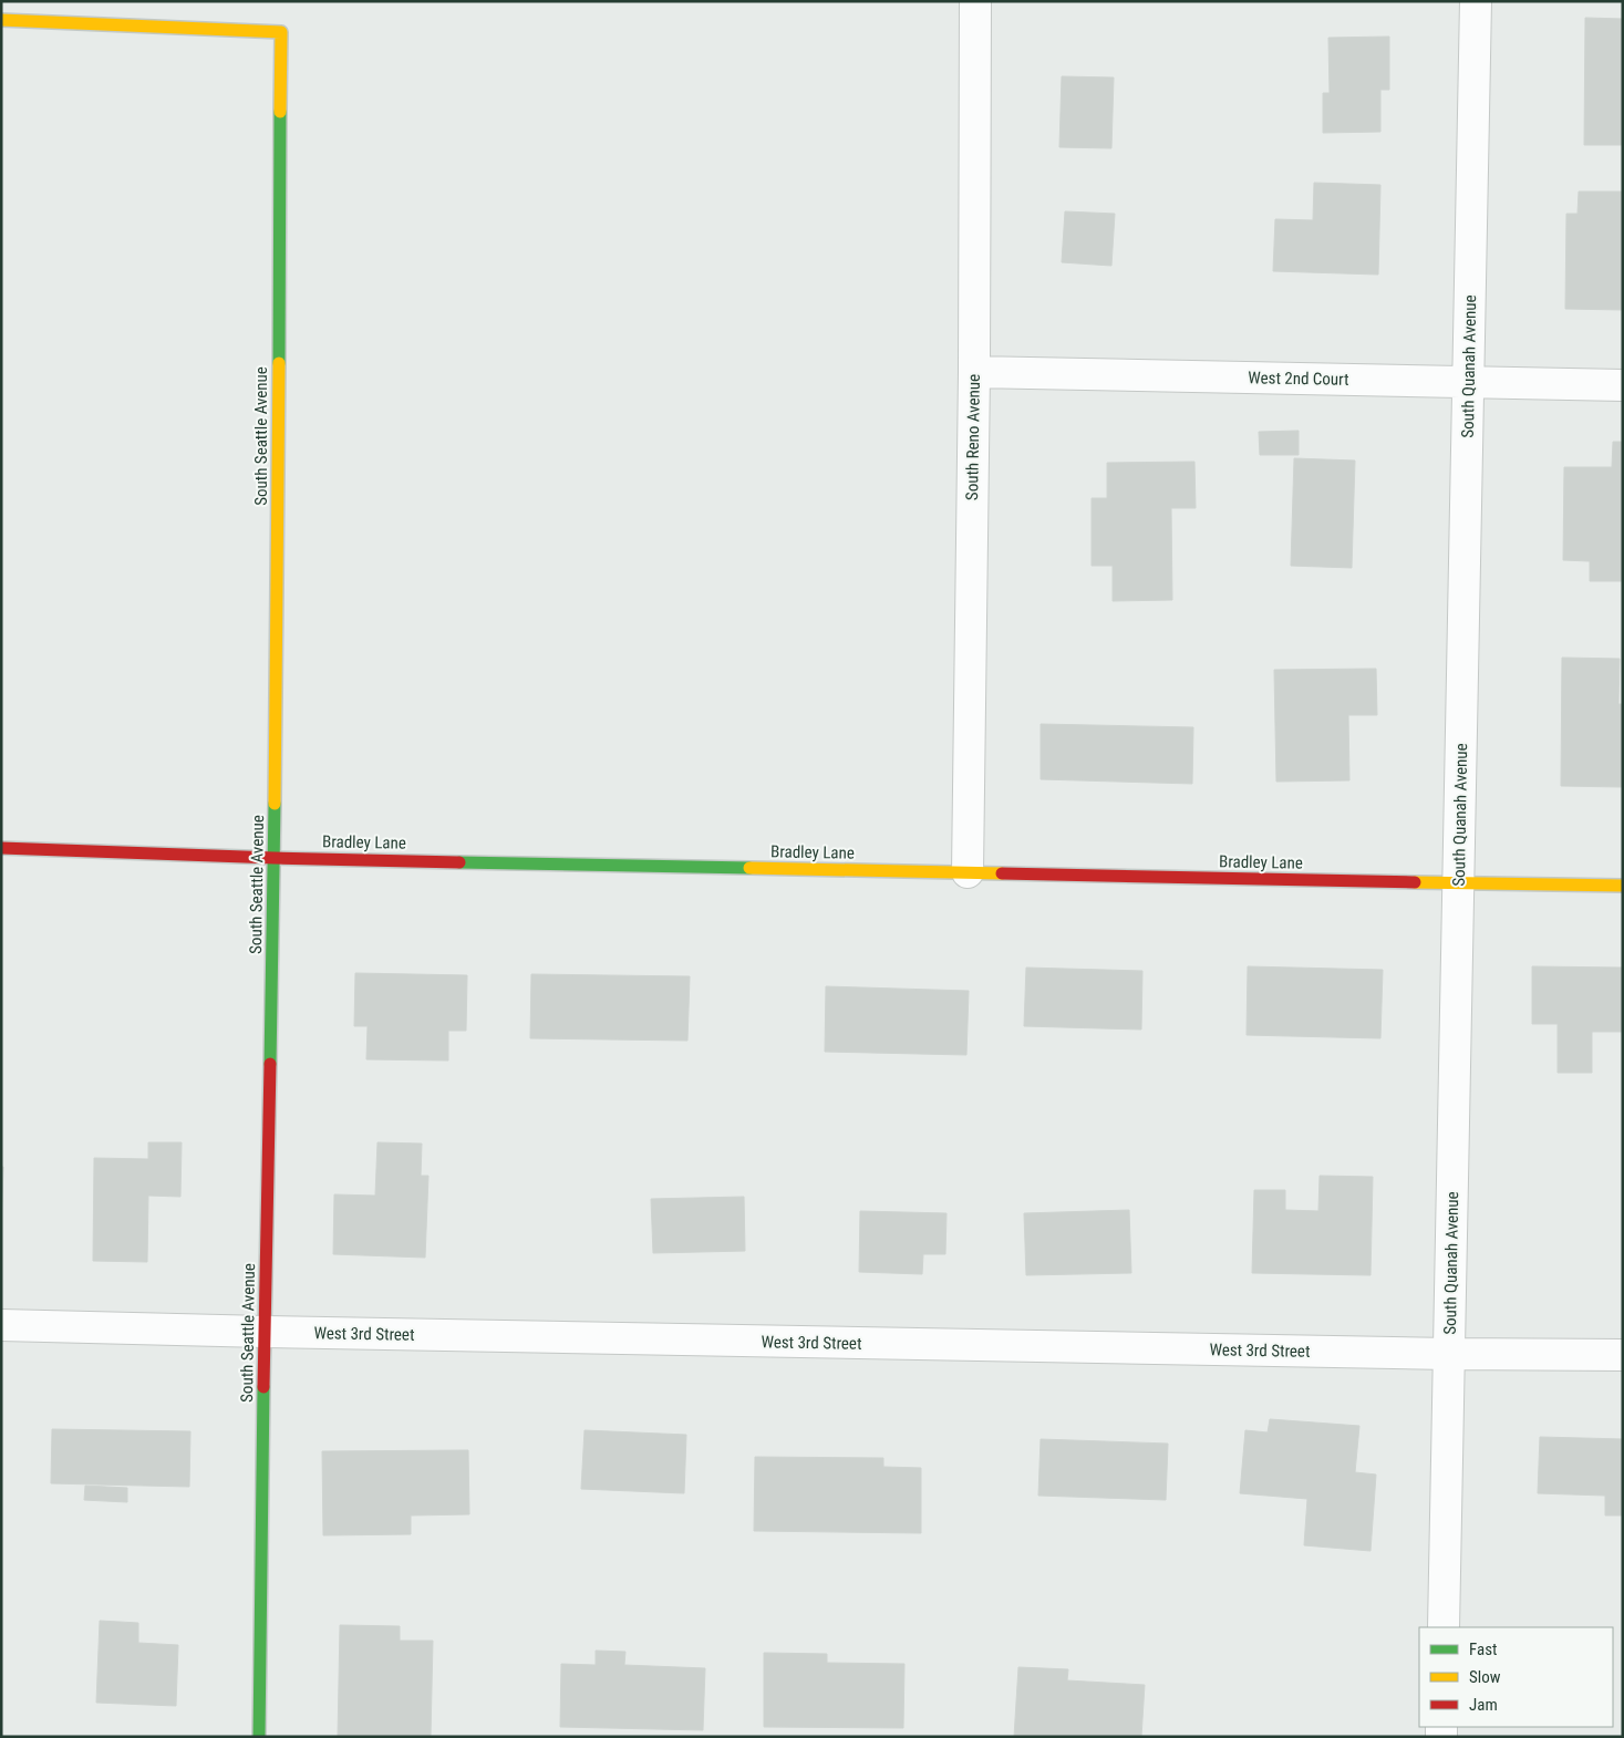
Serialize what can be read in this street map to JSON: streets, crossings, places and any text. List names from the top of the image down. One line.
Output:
{"streets":{"street":["South Quanah Avenue","West 2nd Court","South Seattle Avenue","South Reno Avenue","Bradley Lane","West 3rd Street"]},"crossings":[["South Quanah Avenue","West 2nd Court"],["South Quanah Avenue","Bradley Lane"],["South Quanah Avenue","West 3rd Street"],["West 2nd Court","South Reno Avenue"],["South Seattle Avenue","Bradley Lane"],["South Seattle Avenue","West 3rd Street"],["South Reno Avenue","Bradley Lane"]],"legend":["Fast","Slow","Jam"]}
